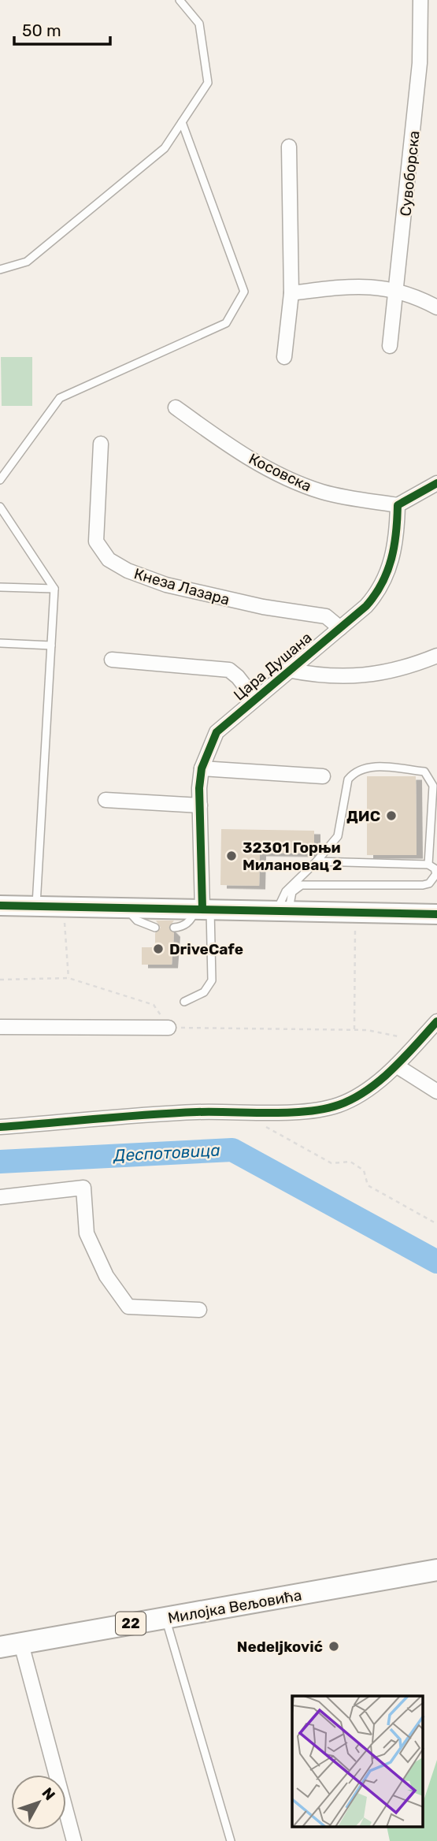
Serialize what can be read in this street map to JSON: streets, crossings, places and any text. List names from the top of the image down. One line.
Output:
{"streets":{"main road":["Милојка Вељовића","22"],"street":["Сувоборска","Косовска","Кнеза Лазара","Цара Душана"]},"crossings":[["Косовска","Цара Душана"],["Кнеза Лазара","Цара Душана"]],"water":["Деспотовица"],"places":["ДИС","32301 Горњи Милановац 2","DriveCafe","Nedeljković"],"scale_bar":"50 m","north":"top right"}
